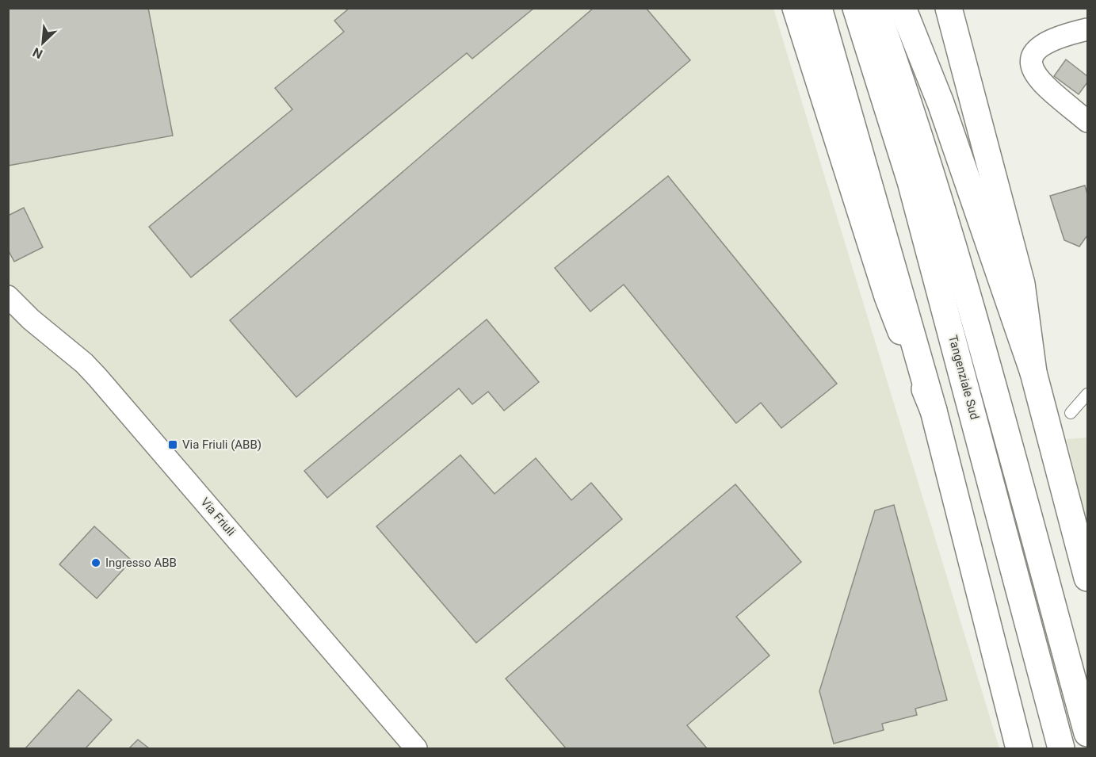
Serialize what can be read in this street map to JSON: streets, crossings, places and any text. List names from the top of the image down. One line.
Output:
{"streets":{"main road":["Tangenziale Sud"],"street":["Via Friuli"]},"places":{"transit":["Via Friuli (ABB)"],"other":["Ingresso ABB"]},"north":"bottom left"}
